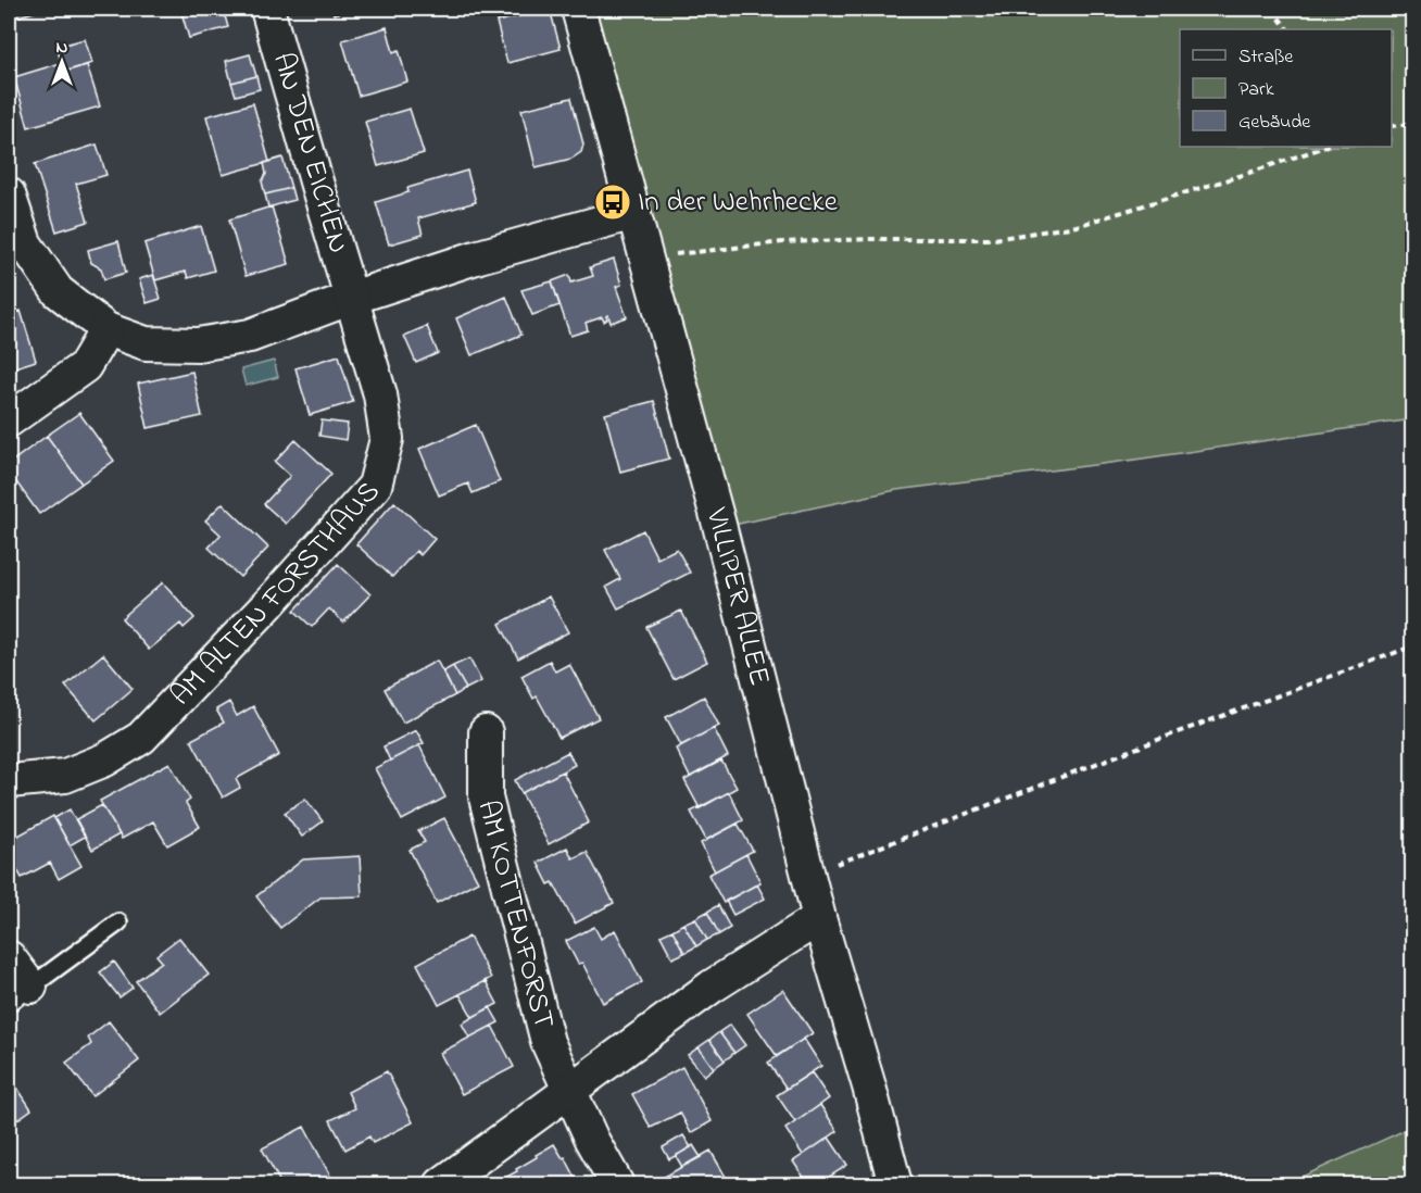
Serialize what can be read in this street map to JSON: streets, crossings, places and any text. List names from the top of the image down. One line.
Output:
{"streets":{"street":["AN DEN EICHEN","AM ALTEN FORSTHAUS","VILLIPER ALLEE","AM KOTTENFORST"]},"crossings":[["AN DEN EICHEN","AM ALTEN FORSTHAUS"]],"places":{"bus stop":["In der Wehrhecke"]},"legend":["Straße","Park","Gebäude"],"north":"top"}
